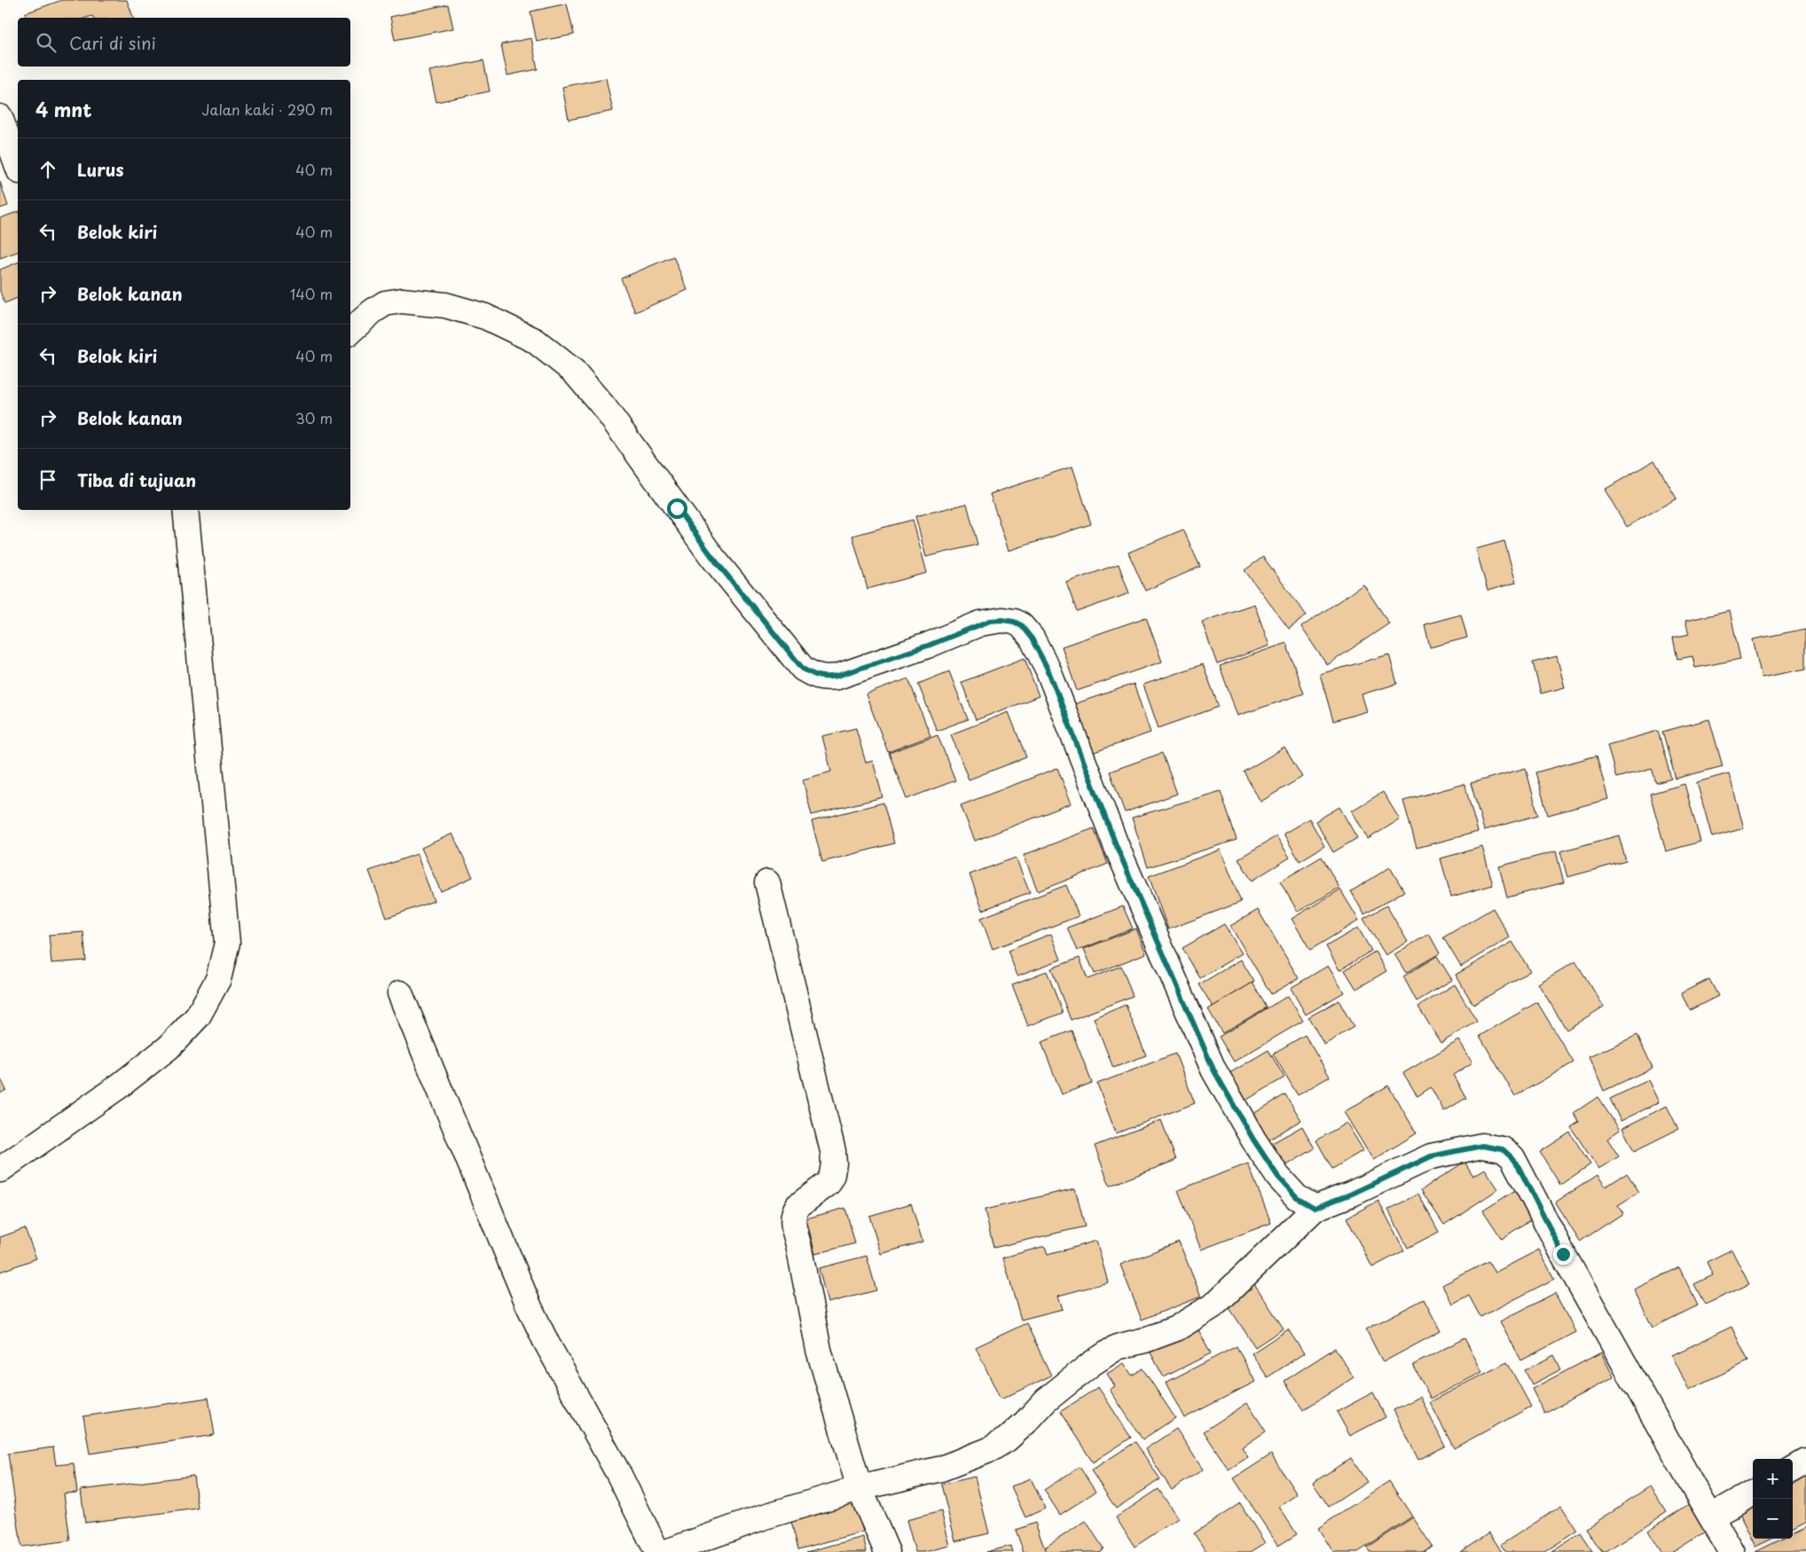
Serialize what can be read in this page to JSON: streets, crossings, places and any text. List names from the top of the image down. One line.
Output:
{"page":{"search":"Cari di sini","heading":["4 mnt","Jalan kaki · 290 m"],"list":[["Lurus","40 m"],["Belok kiri","40 m"],["Belok kanan","140 m"],["Belok kiri","40 m"],["Belok kanan","30 m"],"Tiba di tujuan"],"map_buttons":["+","−"]}}
